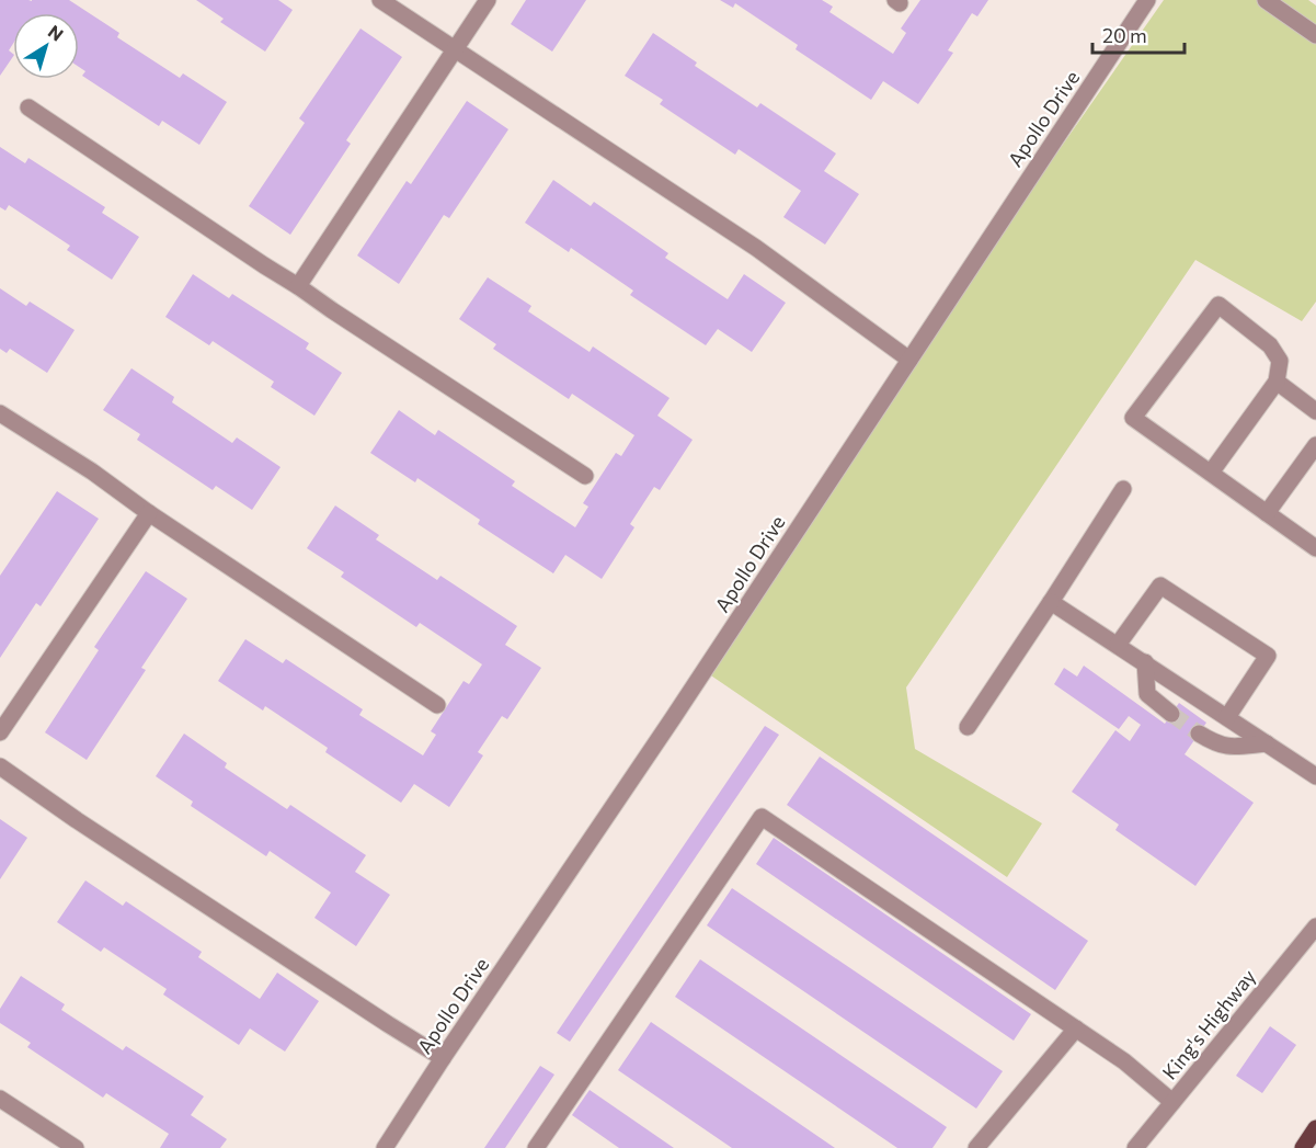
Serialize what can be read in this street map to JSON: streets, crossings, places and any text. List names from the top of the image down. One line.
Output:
{"streets":{"street":["Apollo Drive","King's Highway"]},"scale_bar":"20 m","north":"top right"}
